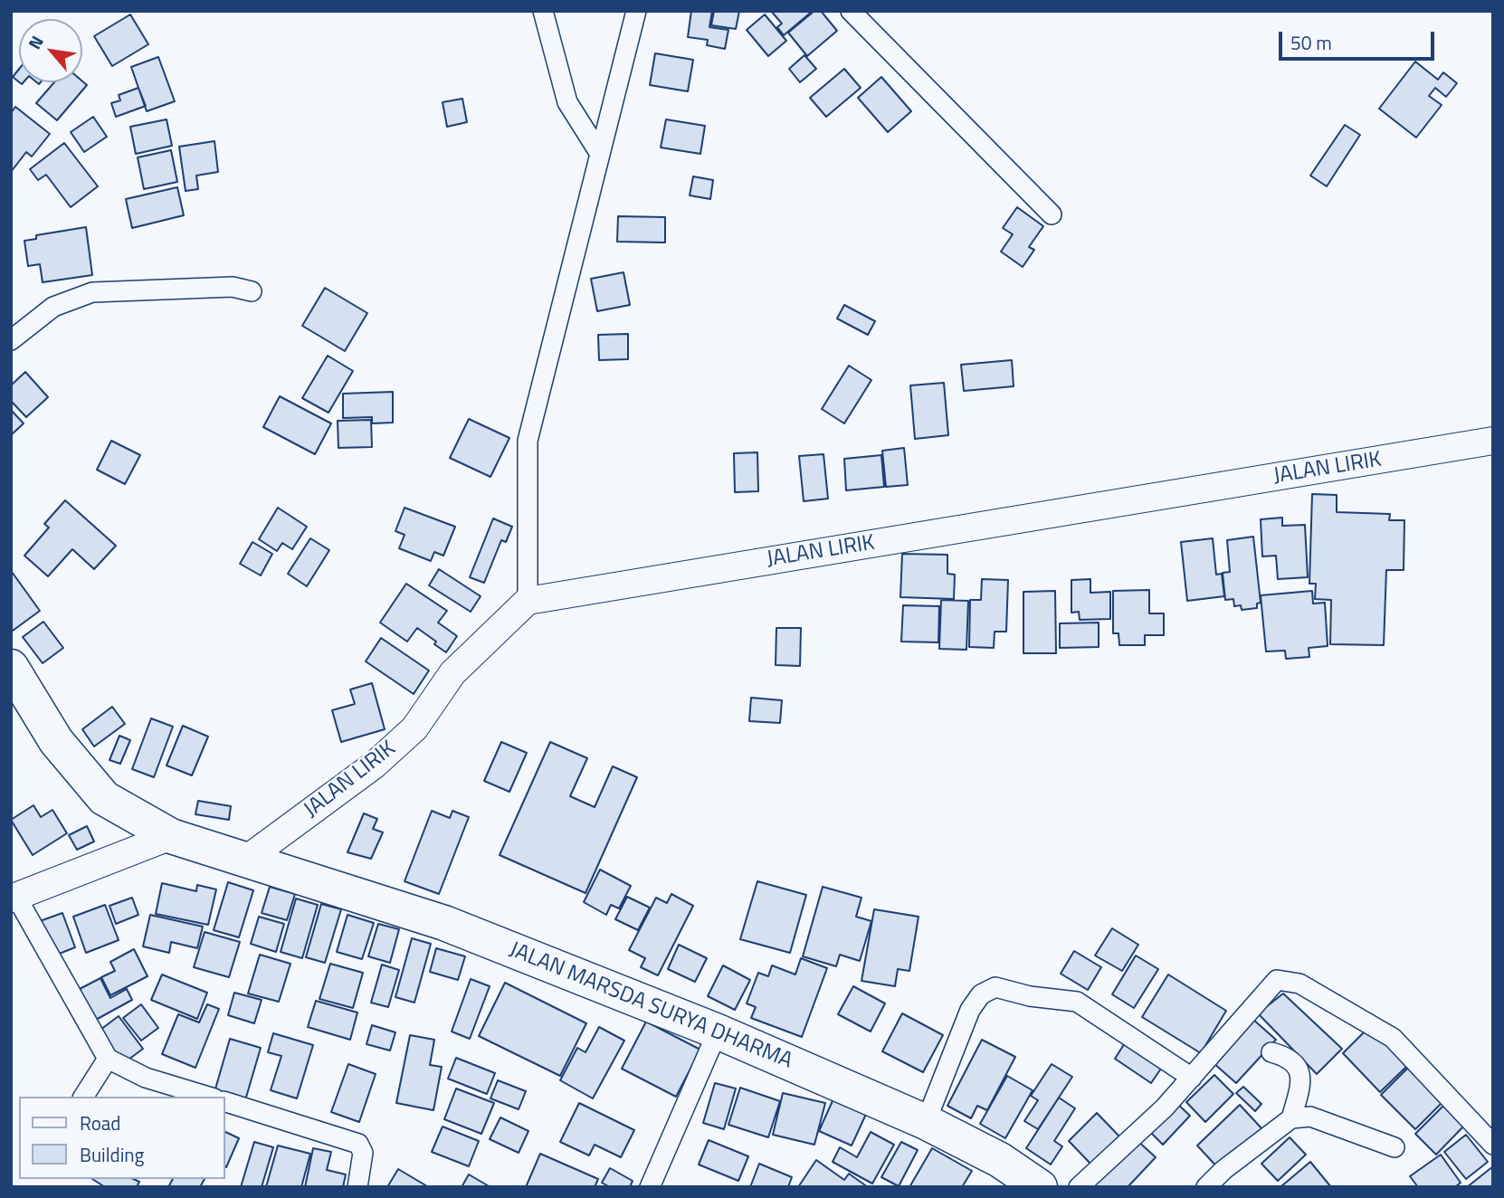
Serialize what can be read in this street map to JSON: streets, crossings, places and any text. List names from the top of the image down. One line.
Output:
{"streets":{"highway":["JALAN MARSDA SURYA DHARMA"],"main road":["JALAN LIRIK"]},"crossings":[["JALAN LIRIK","JALAN MARSDA SURYA DHARMA"]],"legend":["Road","Building"],"scale_bar":"50 m","north":"top left"}
